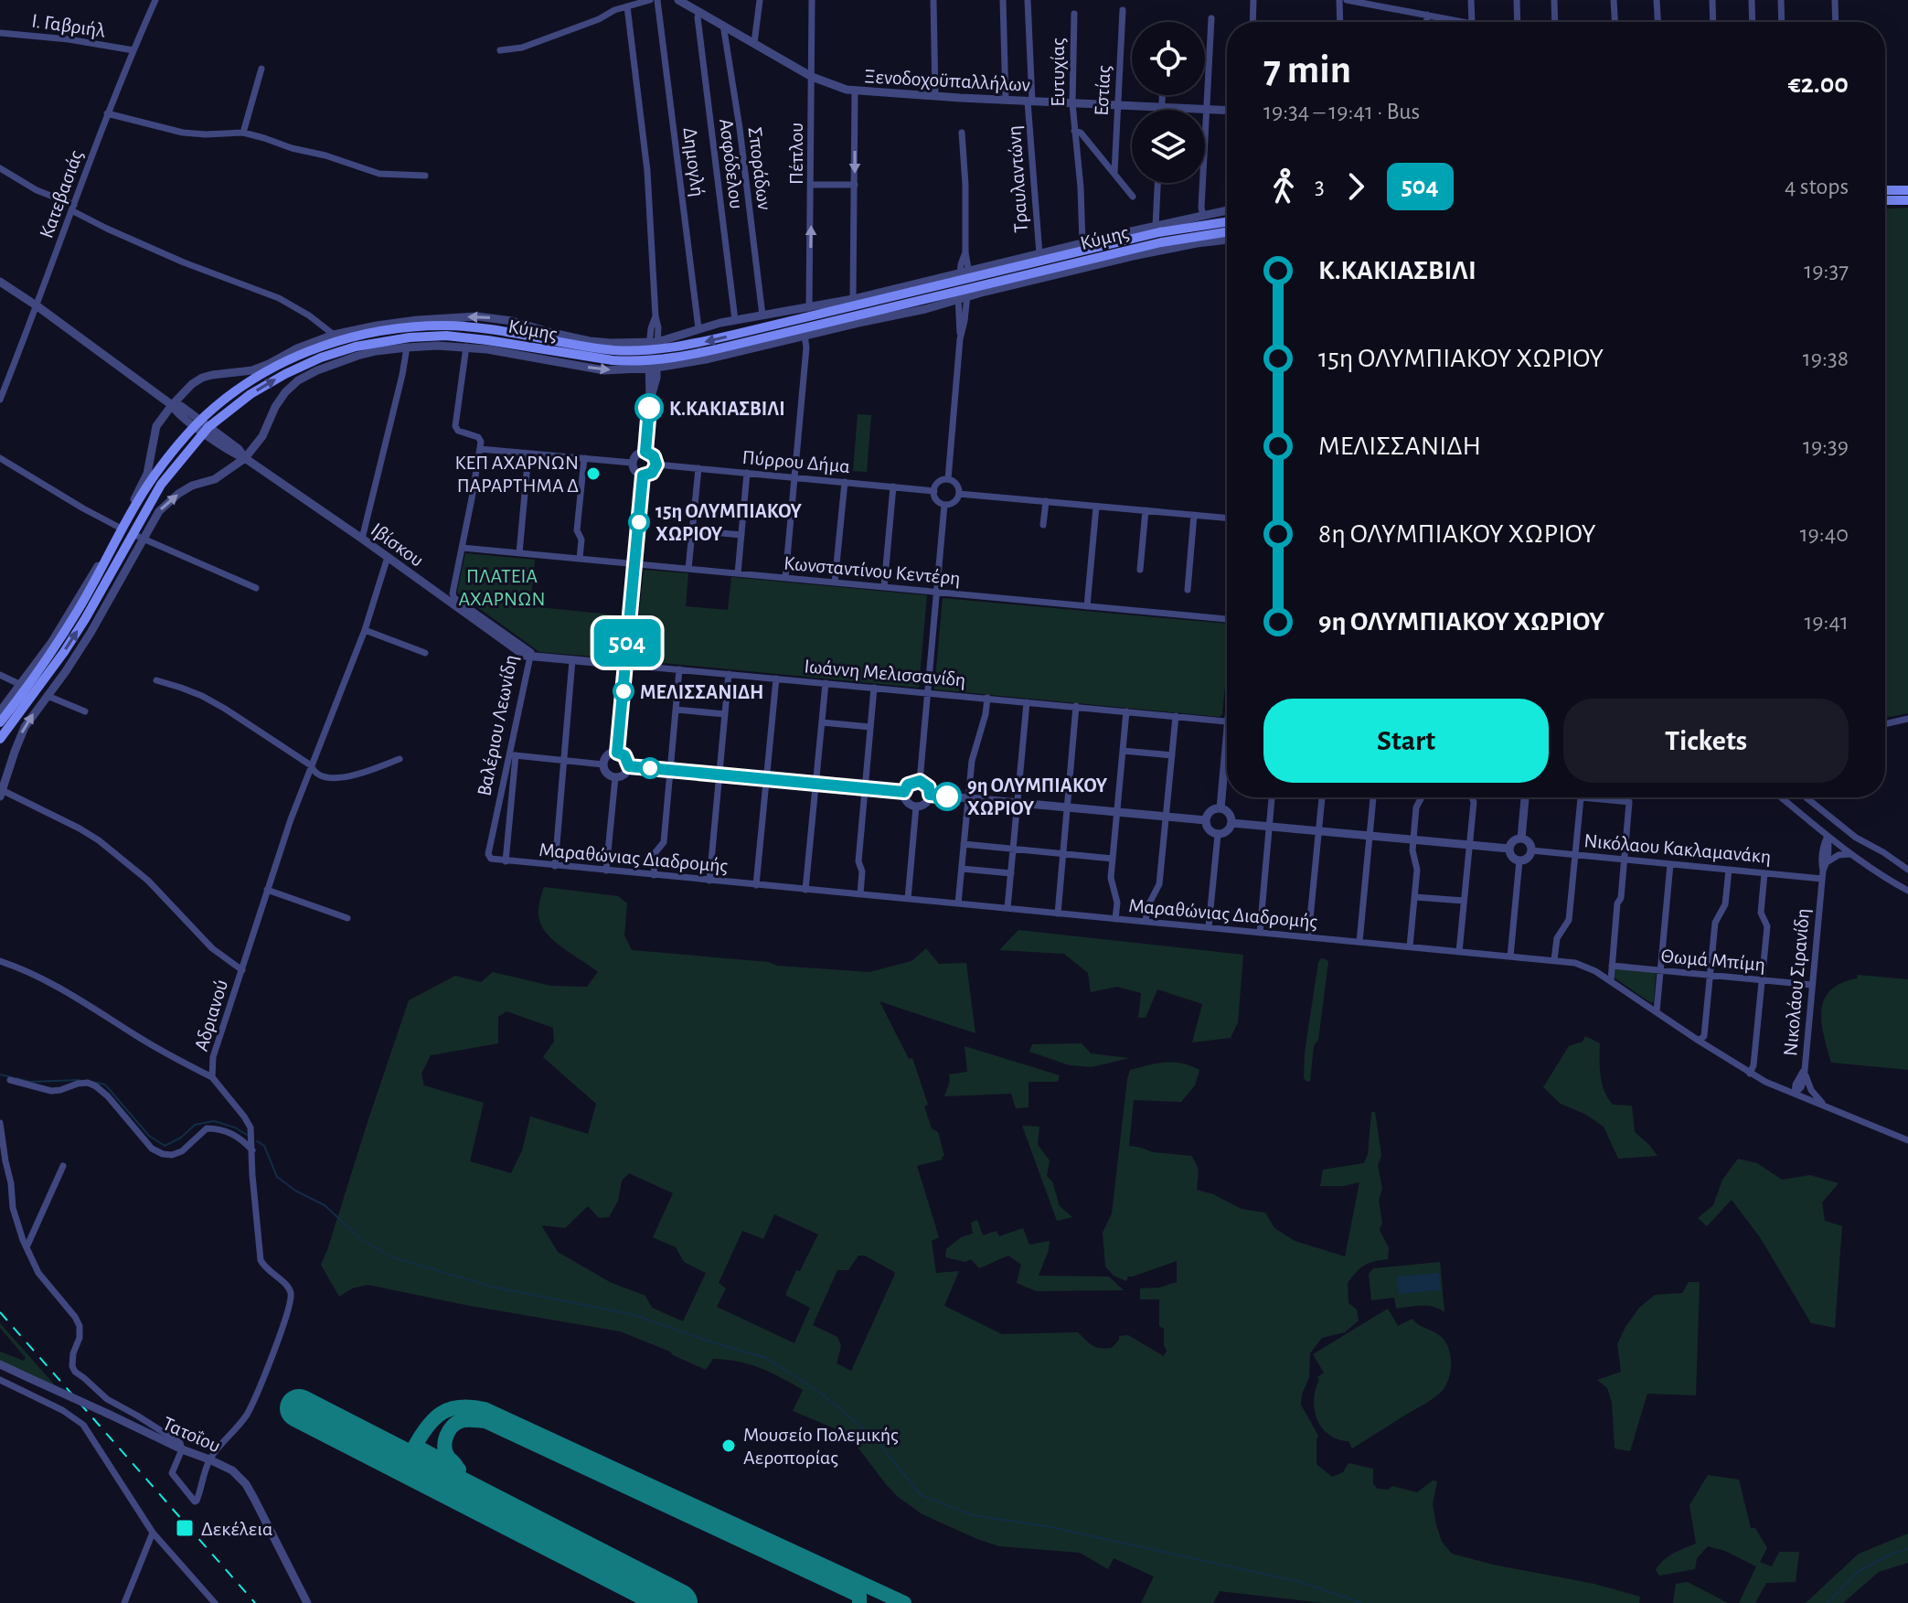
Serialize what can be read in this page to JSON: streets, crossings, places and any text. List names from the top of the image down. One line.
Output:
{"streets":{"main road":["Κύμης"],"street":["Ι. Γαβριήλ","Ευτυχίας","Ξενοδοχοϋπαλλήλων","Εστίας","Πέπλου","Δημογλή","Ασφόδελου","Σποράδων","Τραυλαντώνη","Κατεβασιάς","Πύρρου Δήμα","Ιβίσκου","Κωνσταντίνου Κεντέρη","Ιωάννη Μελισσανίδη","Βαλέριου Λεωνίδη","Νικόλαου Κακλαμανάκη","Μαραθώνιας Διαδρομής","Θωμά Μπίμη","Νικολάου Σιρανίδη","Αδριανού","Τατοΐου"]},"crossings":[["Ι. Γαβριήλ","Κατεβασιάς"],["Ευτυχίας","Ξενοδοχοϋπαλλήλων"],["Ευτυχίας","Εστίας"],["Ξενοδοχοϋπαλλήλων","Εστίας"],["Ξενοδοχοϋπαλλήλων","Πέπλου"],["Ξενοδοχοϋπαλλήλων","Ασφόδελου"],["Ξενοδοχοϋπαλλήλων","Σποράδων"],["Ξενοδοχοϋπαλλήλων","Τραυλαντώνη"],["Κατεβασιάς","Ιβίσκου"],["Κύμης","Ιβίσκου"],["Ιβίσκου","Ιωάννη Μελισσανίδη"],["Ιβίσκου","Βαλέριου Λεωνίδη"],["Ιβίσκου","Αδριανού"],["Κωνσταντίνου Κεντέρη","Βαλέριου Λεωνίδη"],["Ιωάννη Μελισσανίδη","Βαλέριου Λεωνίδη"],["Βαλέριου Λεωνίδη","Μαραθώνιας Διαδρομής"],["Νικόλαου Κακλαμανάκη","Νικολάου Σιρανίδη"],["Μαραθώνιας Διαδρομής","Νικολάου Σιρανίδη"],["Θωμά Μπίμη","Νικολάου Σιρανίδη"],["Αδριανού","Τατοΐου"]],"parks":["ΠΛΑΤΕΙΑ ΑΧΑΡΝΩΝ"],"places":{"other":["Κ.ΚΑΚΙΑΣΒΙΛΙ","ΚΕΠ ΑΧΑΡΝΩΝ ΠΑΡΑΡΤΗΜΑ Δ","15η ΟΛΥΜΠΙΑΚΟΥ ΧΩΡΙΟΥ","ΜΕΛΙΣΣΑΝΙΔΗ","9η ΟΛΥΜΠΙΑΚΟΥ ΧΩΡΙΟΥ","Μουσείο Πολεμικής Αεροπορίας"],"transit":["Δεκέλεια"]},"lines":["bus line 504"],"page":{"on_map":"504","heading":["7 min","19:34 – 19:41 · Bus","€2.00"],"legs":["3","504","4 stops"],"list":[{"name":"Κ.ΚΑΚΙΑΣΒΙΛΙ","value":"19:37"},{"name":"15η ΟΛΥΜΠΙΑΚΟΥ ΧΩΡΙΟΥ","value":"19:38"},{"name":"ΜΕΛΙΣΣΑΝΙΔΗ","value":"19:39"},{"name":"8η ΟΛΥΜΠΙΑΚΟΥ ΧΩΡΙΟΥ","value":"19:40"},{"name":"9η ΟΛΥΜΠΙΑΚΟΥ ΧΩΡΙΟΥ","value":"19:41"}],"buttons":["Start","Tickets"]}}
